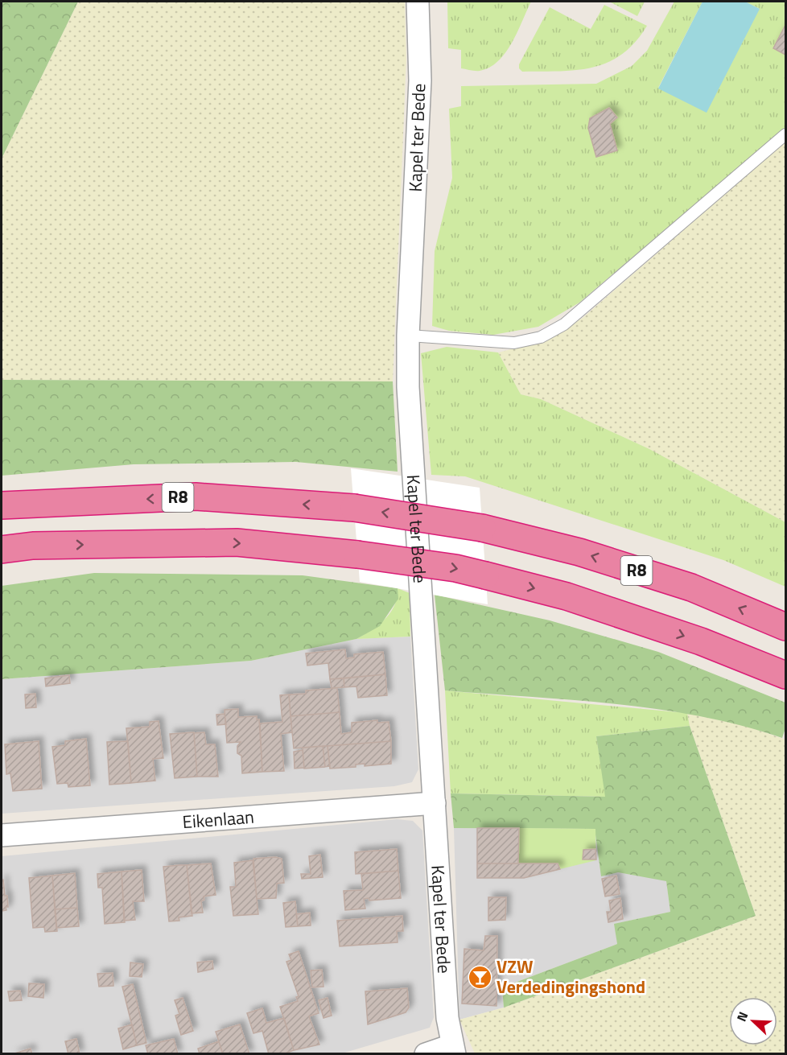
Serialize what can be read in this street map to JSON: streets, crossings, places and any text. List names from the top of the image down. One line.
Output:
{"streets":{"highway":["R8"],"street":["Kapel ter Bede","Eikenlaan"]},"crossings":[["Kapel ter Bede","Eikenlaan"]],"places":{"bar":["VZW Verdedingingshond"]},"north":"top left"}
